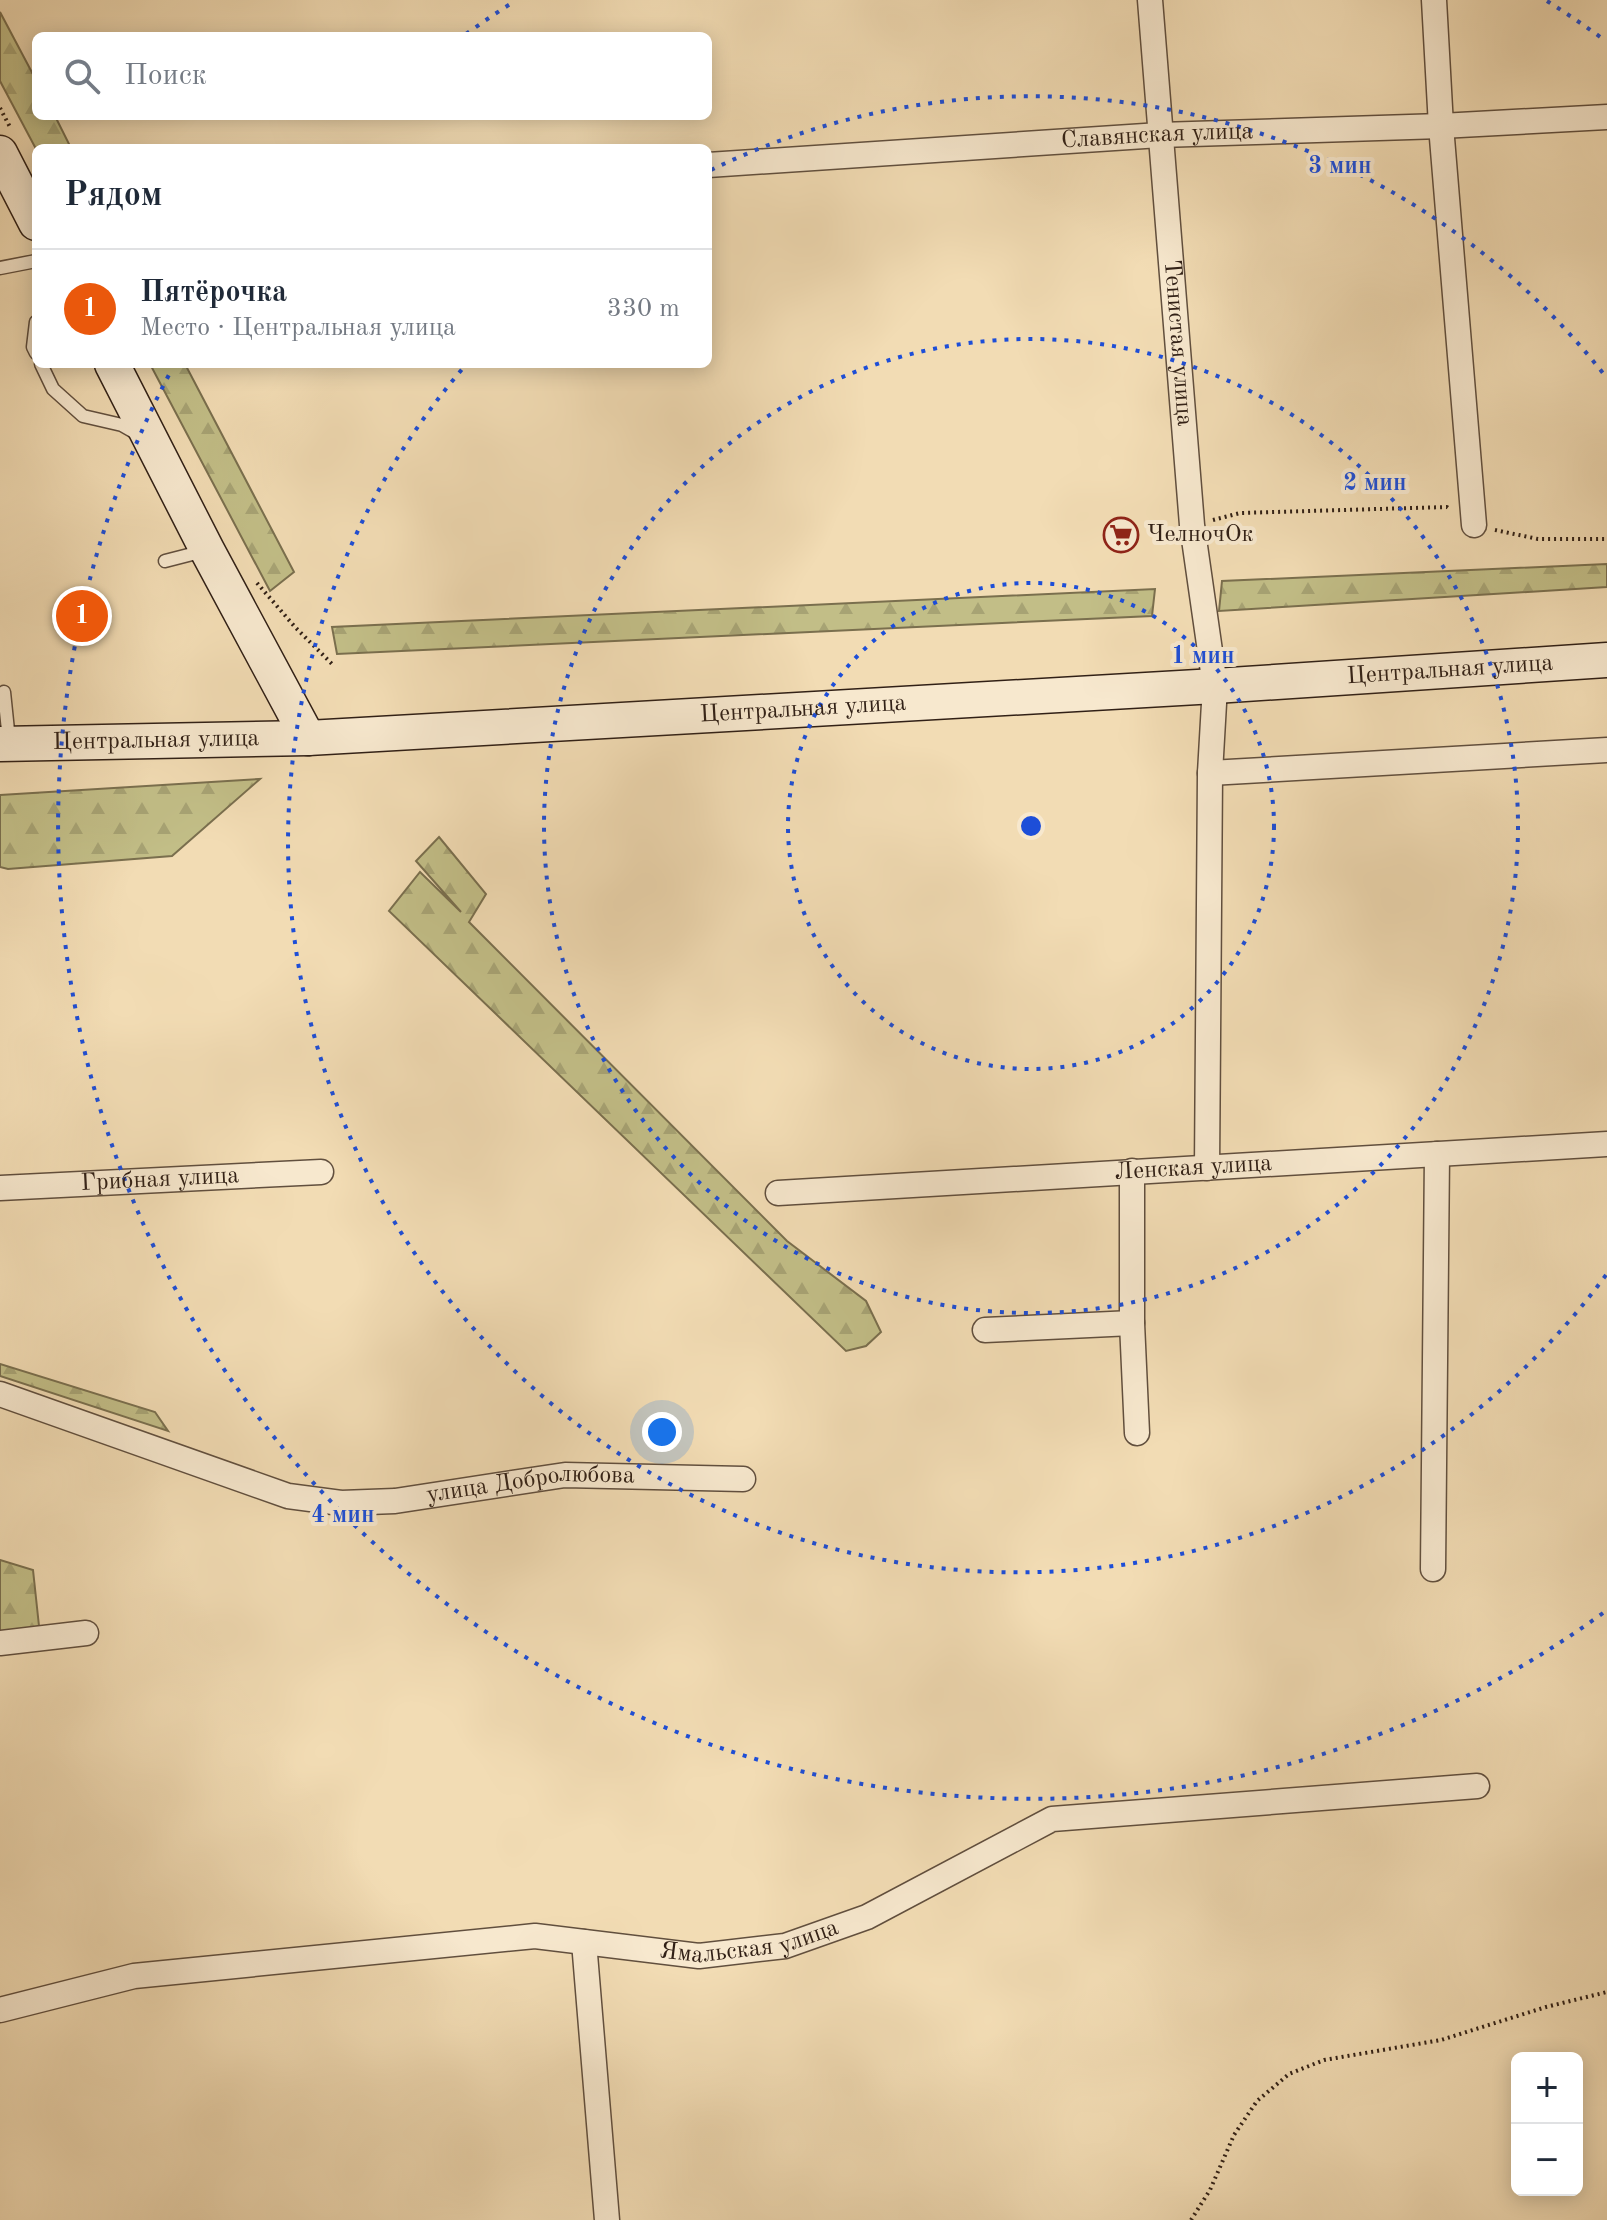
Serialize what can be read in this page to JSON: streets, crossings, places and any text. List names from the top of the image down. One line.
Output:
{"streets":{"main road":["Центральная улица"],"street":["Славянская улица","Тенистая улица","Ленская улица","Грибная улица","улица Добролюбова","Ямальская улица"]},"crossings":[["Славянская улица","Тенистая улица"],["Тенистая улица","Центральная улица"],["Тенистая улица","Ленская улица"]],"places":{"supermarket":["ЧелночОк"]},"page":{"search":"Поиск","heading":"Рядом","list":[{"mark":"1","name":"Пятёрочка","note":"Место · Центральная улица","value":"330 m"}],"pins":"1","map_buttons":["+","−"]},"rings":["3 мин","2 мин","1 мин","4 мин"]}
